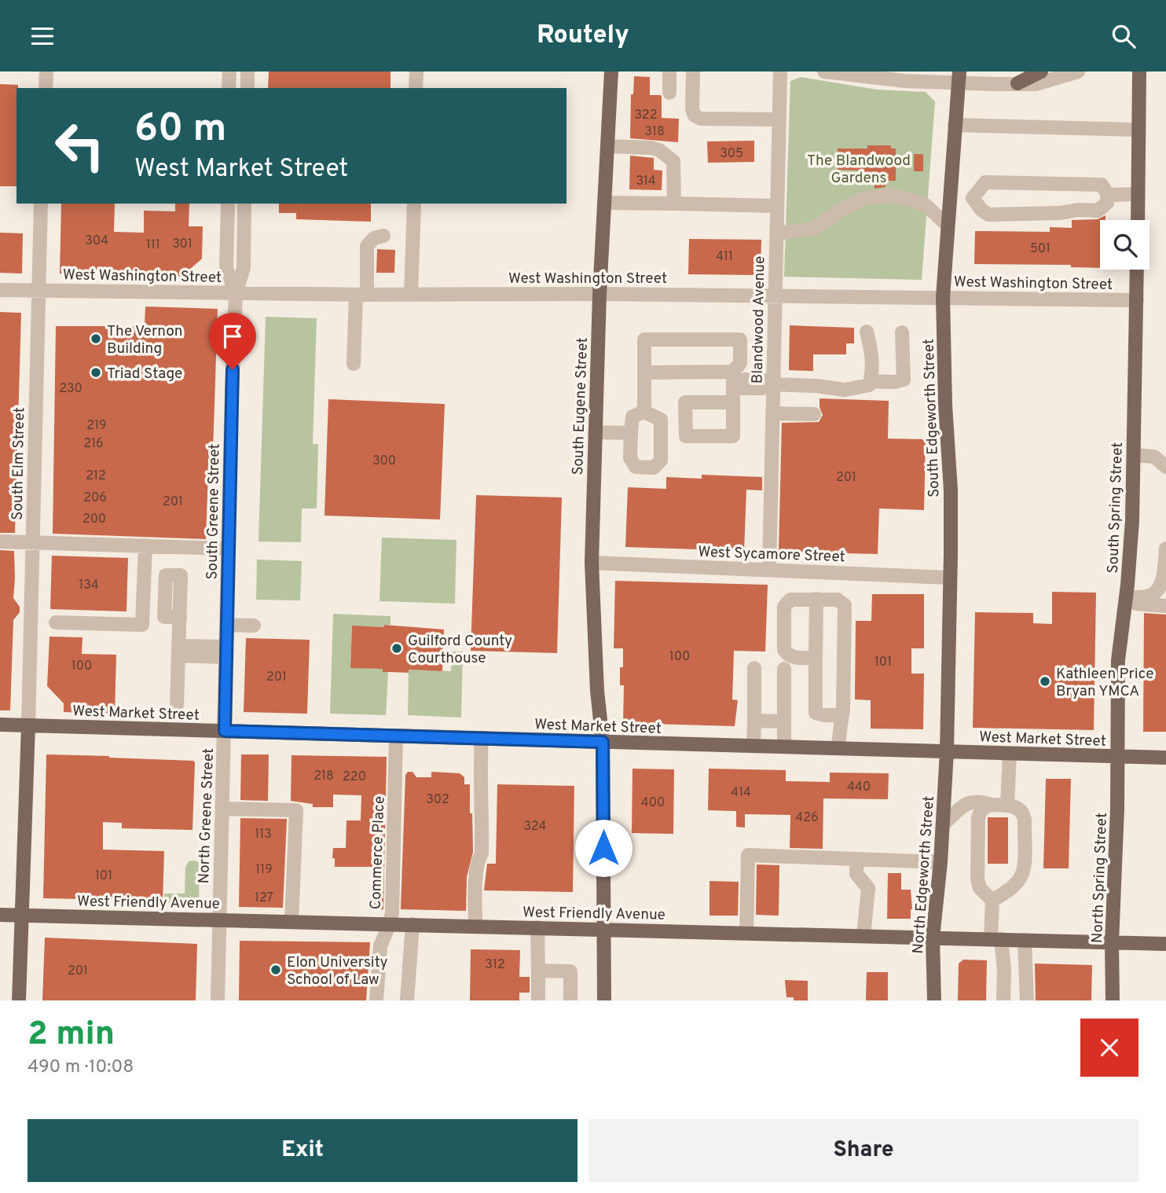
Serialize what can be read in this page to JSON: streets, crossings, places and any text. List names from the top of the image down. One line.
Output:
{"streets":{"main road":["South Eugene Street","South Edgeworth Street","South Spring Street","West Market Street","North Edgeworth Street","North Spring Street","West Friendly Avenue"],"street":["West Washington Street","Blandwood Avenue","South Elm Street","South Greene Street","West Sycamore Street","North Greene Street","Commerce Place"]},"crossings":[["West Washington Street","Blandwood Avenue"],["West Washington Street","South Eugene Street"],["West Washington Street","South Edgeworth Street"],["West Washington Street","South Elm Street"],["West Washington Street","South Spring Street"],["West Washington Street","South Greene Street"],["Blandwood Avenue","West Sycamore Street"],["South Eugene Street","West Sycamore Street"],["South Eugene Street","West Market Street"],["South Eugene Street","West Friendly Avenue"],["South Edgeworth Street","West Sycamore Street"],["South Edgeworth Street","West Market Street"],["South Edgeworth Street","North Edgeworth Street"],["South Elm Street","West Market Street"],["South Spring Street","West Market Street"],["South Spring Street","North Spring Street"],["South Greene Street","West Market Street"],["South Greene Street","North Greene Street"],["West Market Street","North Greene Street"],["West Market Street","Commerce Place"],["West Market Street","North Edgeworth Street"],["West Market Street","North Spring Street"],["North Greene Street","West Friendly Avenue"],["Commerce Place","West Friendly Avenue"],["North Edgeworth Street","West Friendly Avenue"],["North Spring Street","West Friendly Avenue"]],"parks":["The Blandwood Gardens"],"places":["The Vernon Building","Triad Stage","Guilford County Courthouse","Kathleen Price Bryan YMCA","Elon University School of Law"],"house_numbers":["322","318","305","314","304","301","111","501","411","230","219","216","300","212","201","206","201","200","134","100","101","100","201","218","220","440","414","302","400","426","324","113","119","101","127","312","201"],"page":{"header":"Routely","turn":["60 m","West Market Street"],"heading":["2 min","490 m · 10:08"],"buttons":["Exit","Share"]}}
